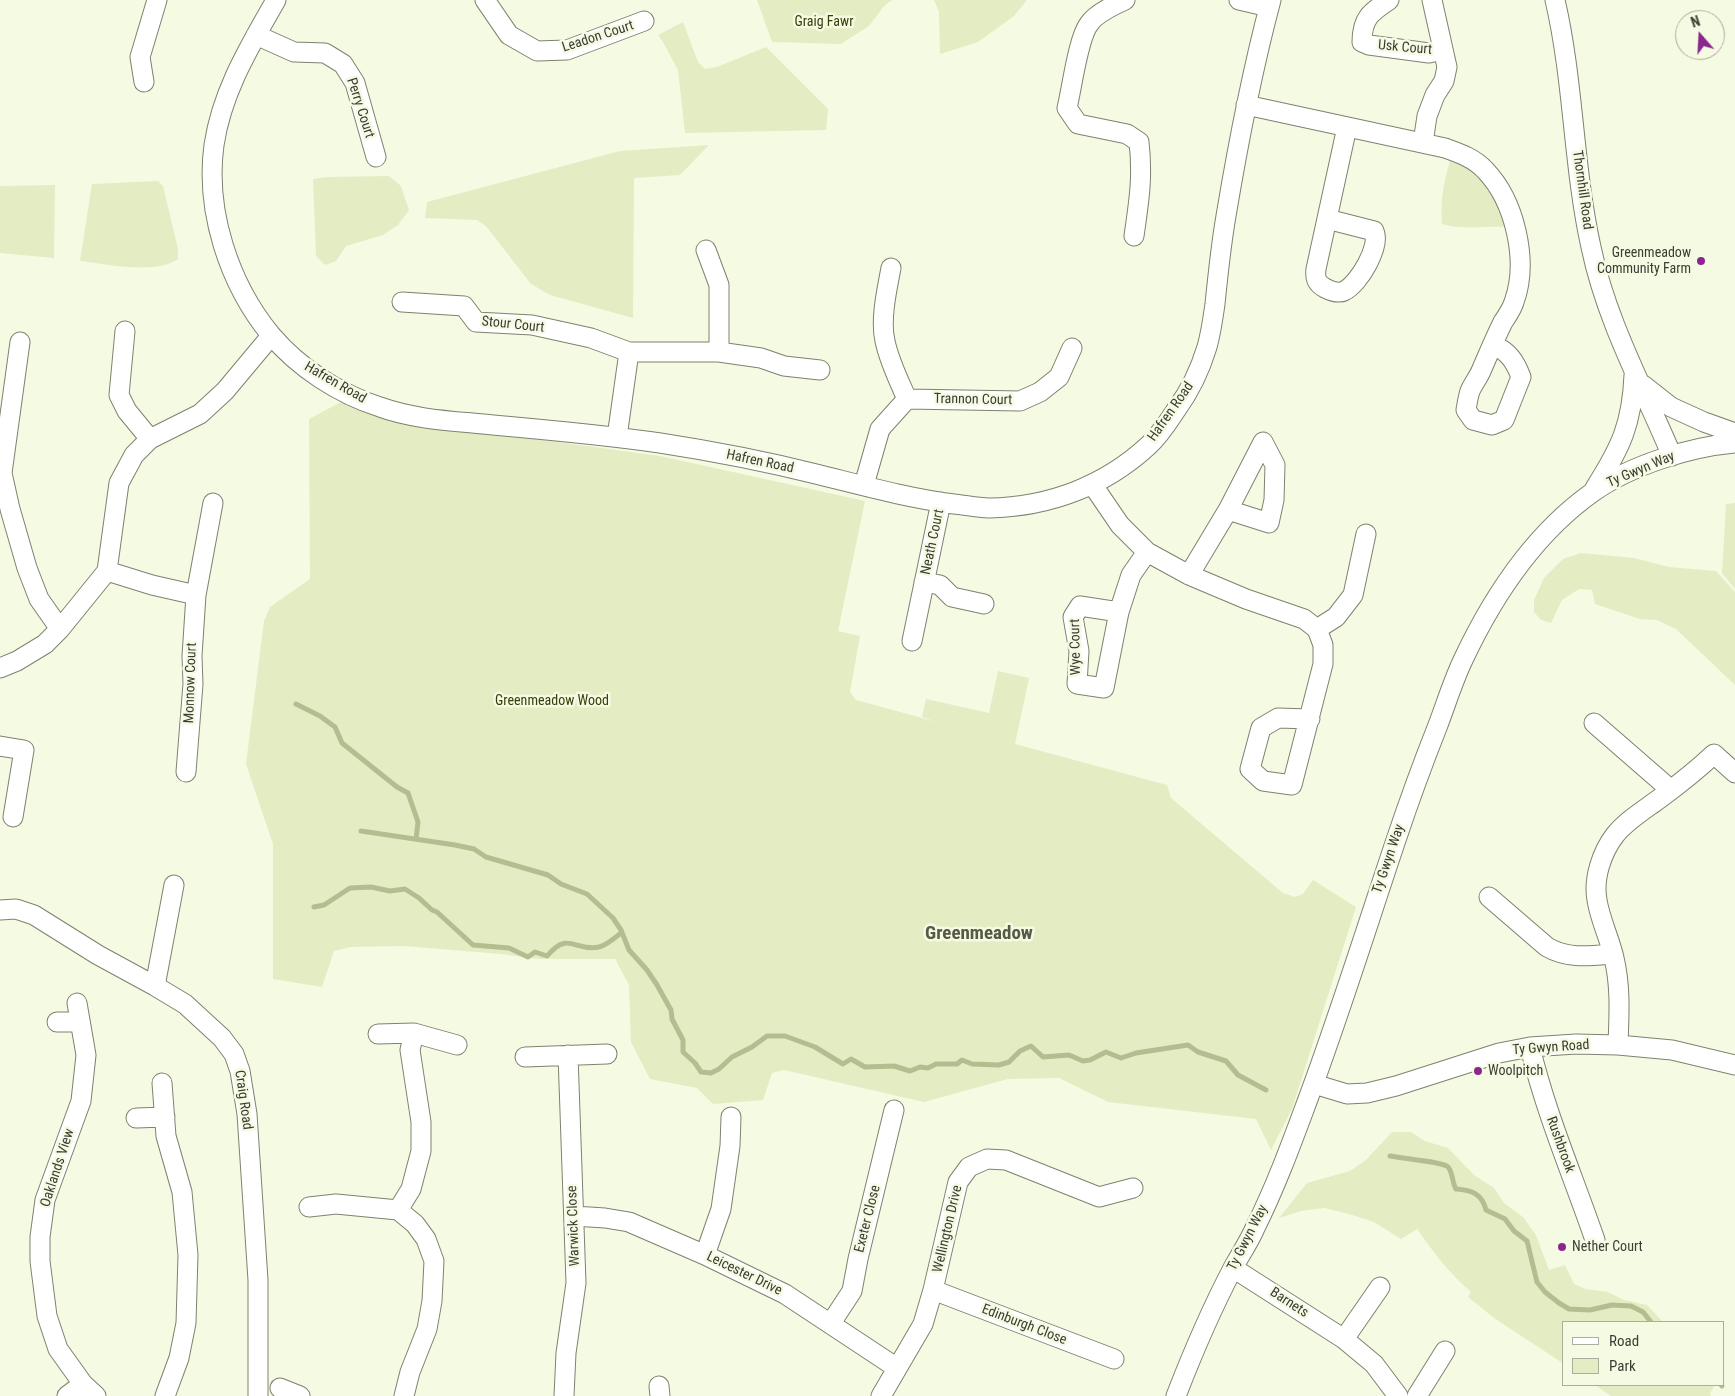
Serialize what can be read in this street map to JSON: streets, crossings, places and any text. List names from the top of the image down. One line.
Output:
{"streets":{"street":["Leadon Court","Usk Court","Perry Court","Thornhill Road","Stour Court","Hafren Road","Trannon Court","Ty Gwyn Way","Neath Court","Monnow Court","Ty Gwyn Road","Craig Road","Rushbrook","Oaklands View","Exeter Close","Warwick Close","Wellington Drive","Leicester Drive","Barnets","Edinburgh Close"]},"crossings":[["Perry Court","Hafren Road"],["Thornhill Road","Ty Gwyn Way"],["Hafren Road","Neath Court"],["Ty Gwyn Way","Ty Gwyn Road"],["Ty Gwyn Way","Barnets"],["Ty Gwyn Road","Rushbrook"],["Exeter Close","Leicester Drive"],["Warwick Close","Leicester Drive"],["Wellington Drive","Leicester Drive"],["Wellington Drive","Edinburgh Close"]],"districts":["Greenmeadow"],"parks":["Graig Fawr","Greenmeadow Wood"],"places":["Greenmeadow Community Farm","Woolpitch","Nether Court"],"legend":["Road","Park"],"north":"top"}
